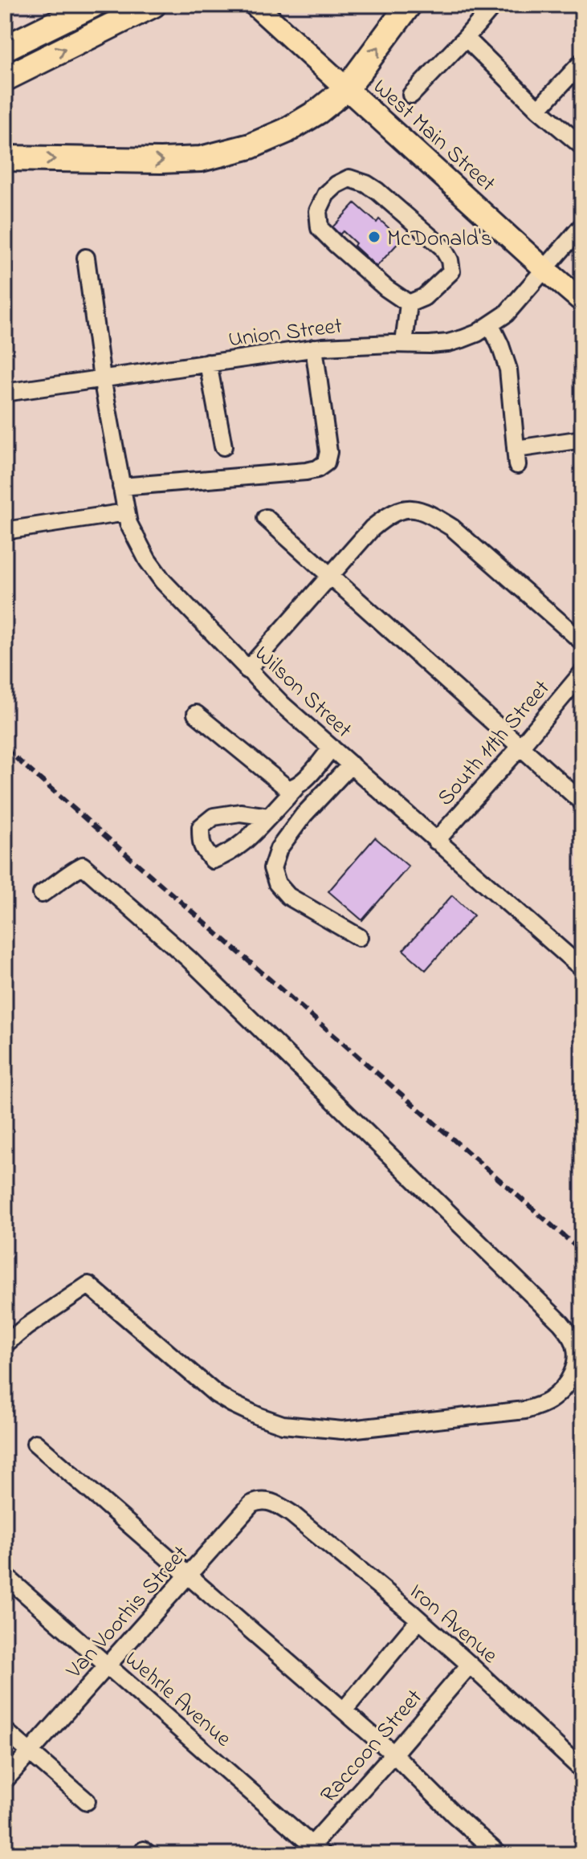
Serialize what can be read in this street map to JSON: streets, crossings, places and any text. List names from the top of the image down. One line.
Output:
{"streets":{"main road":["West Main Street"],"street":["Union Street","Wilson Street","South 11th Street","Van Voorhis Street","Iron Avenue","Wehrle Avenue","Raccoon Street"]},"crossings":[["West Main Street","Union Street"],["Union Street","Wilson Street"],["Wilson Street","South 11th Street"],["Van Voorhis Street","Iron Avenue"],["Van Voorhis Street","Wehrle Avenue"],["Iron Avenue","Raccoon Street"],["Wehrle Avenue","Raccoon Street"]],"places":["McDonald's"]}
